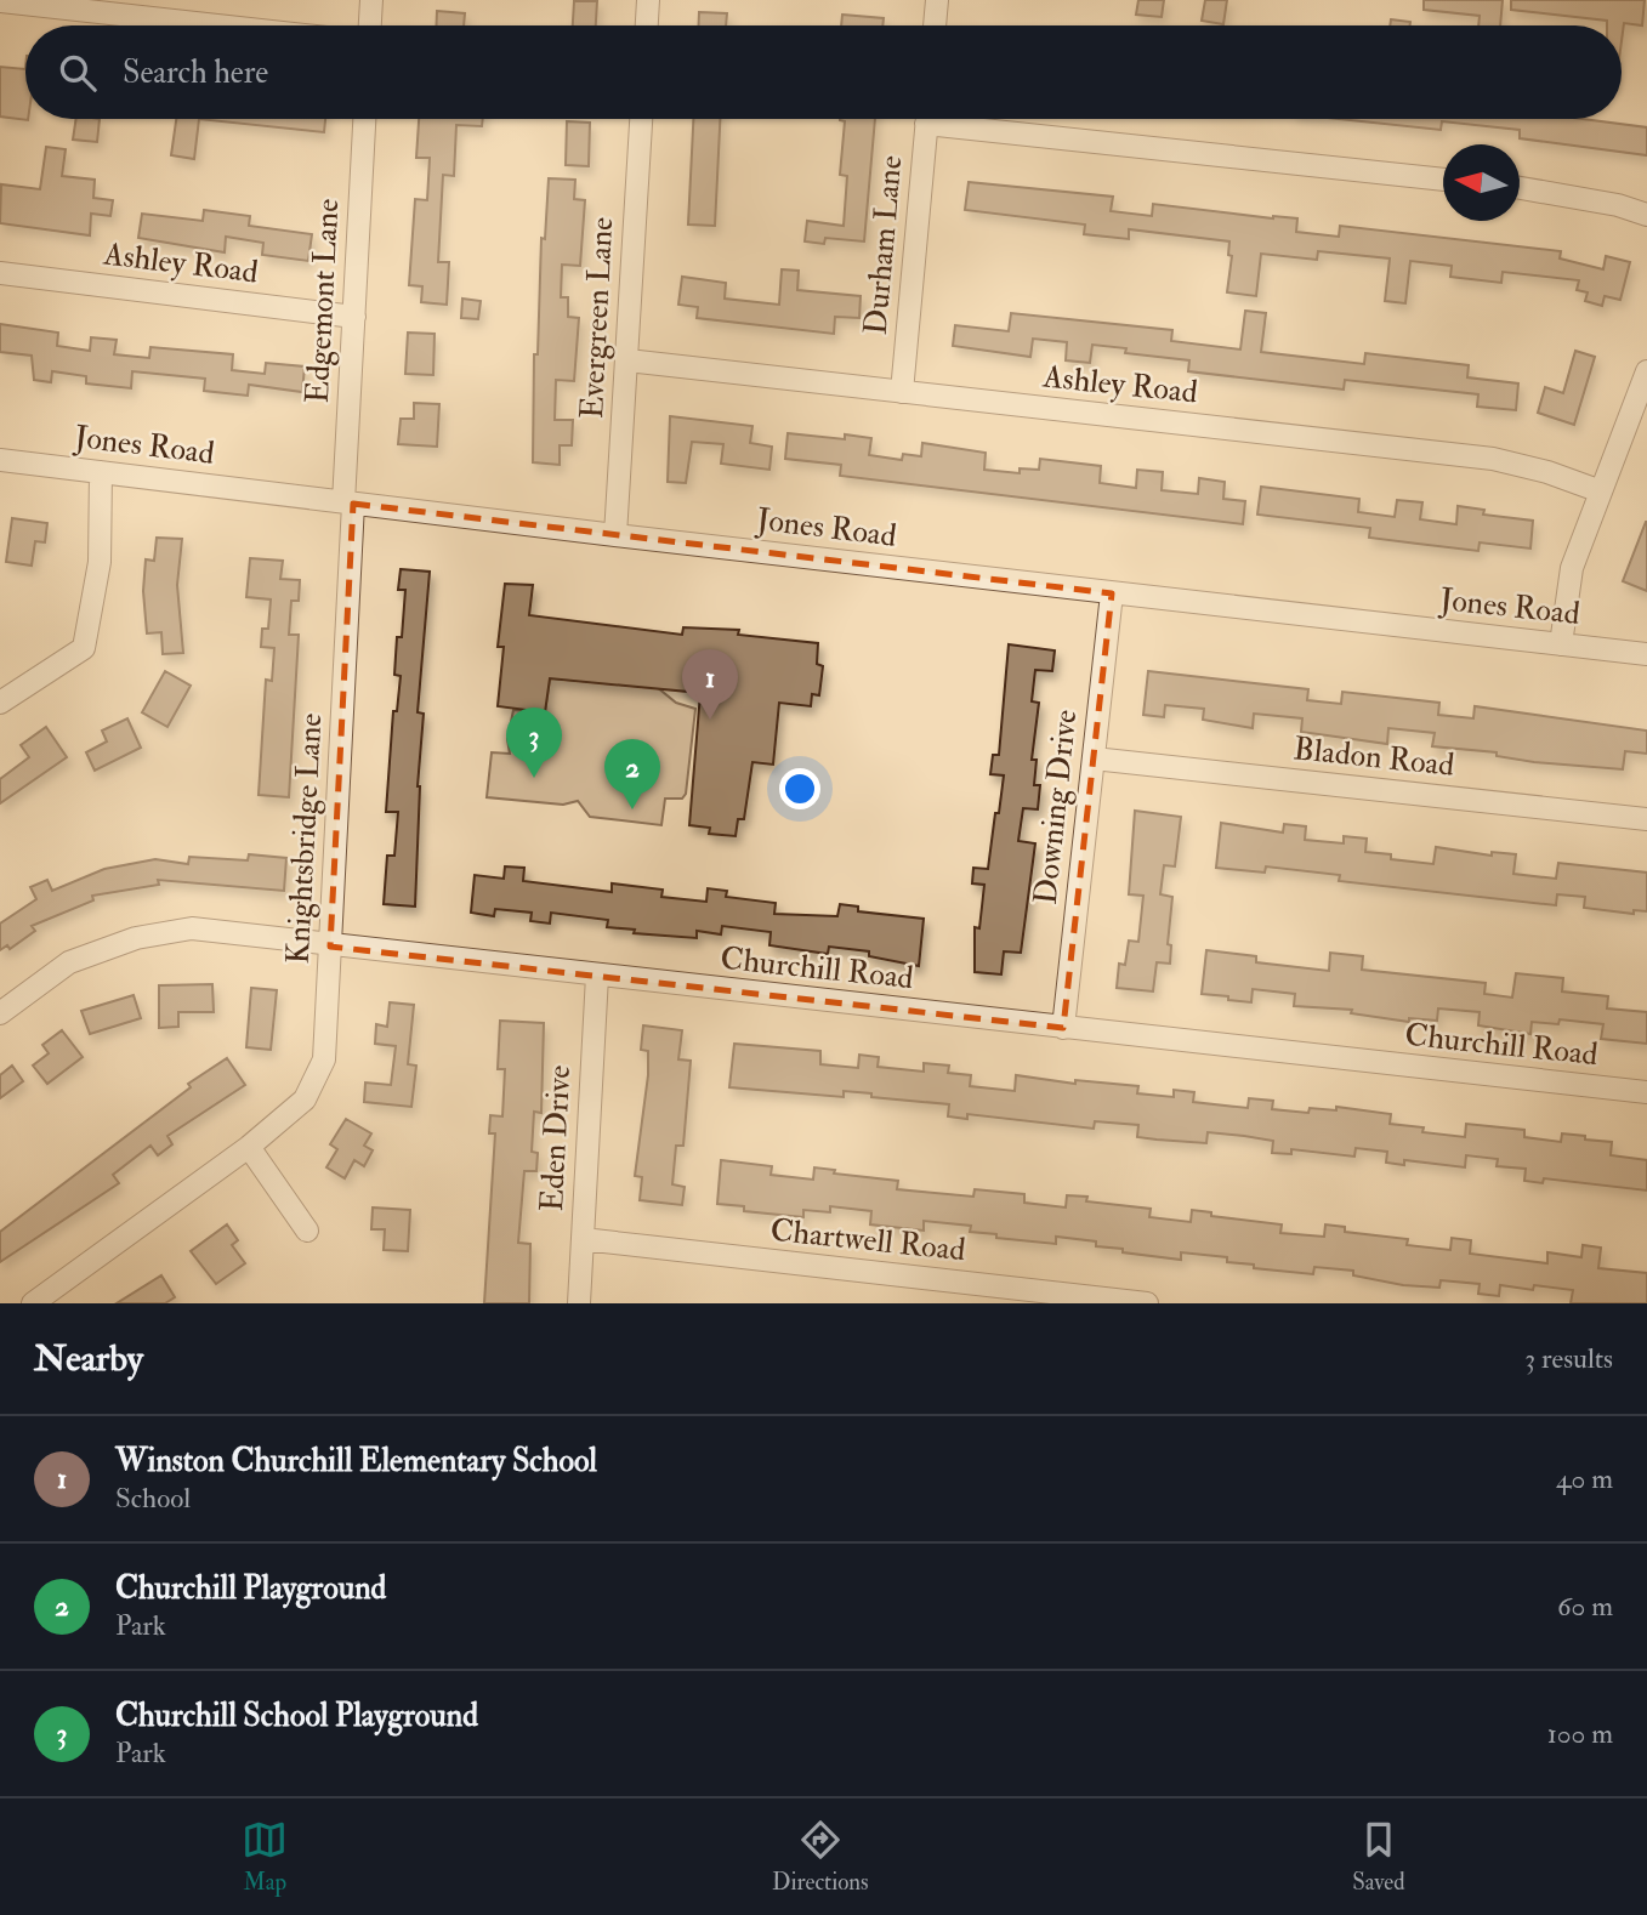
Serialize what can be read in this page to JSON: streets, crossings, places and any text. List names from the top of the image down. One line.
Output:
{"streets":{"street":["Durham Lane","Ashley Road","Edgemont Lane","Evergreen Lane","Jones Road","Bladon Road","Downing Drive","Knightsbridge Lane","Churchill Road","Eden Drive","Chartwell Road"]},"crossings":[["Durham Lane","Ashley Road"],["Ashley Road","Edgemont Lane"],["Ashley Road","Evergreen Lane"],["Edgemont Lane","Jones Road"],["Edgemont Lane","Knightsbridge Lane"],["Evergreen Lane","Jones Road"],["Jones Road","Downing Drive"],["Jones Road","Knightsbridge Lane"],["Bladon Road","Downing Drive"],["Downing Drive","Churchill Road"],["Knightsbridge Lane","Churchill Road"],["Churchill Road","Eden Drive"],["Eden Drive","Chartwell Road"]],"north":"left","page":{"search":"Search here","pins":["1","3","2"],"heading":["Nearby","3 results"],"list":[{"mark":"1","name":"Winston Churchill Elementary School","note":"School","value":"40 m"},{"mark":"2","name":"Churchill Playground","note":"Park","value":"60 m"},{"mark":"3","name":"Churchill School Playground","note":"Park","value":"100 m"}],"nav":["Map","Directions","Saved"]}}
